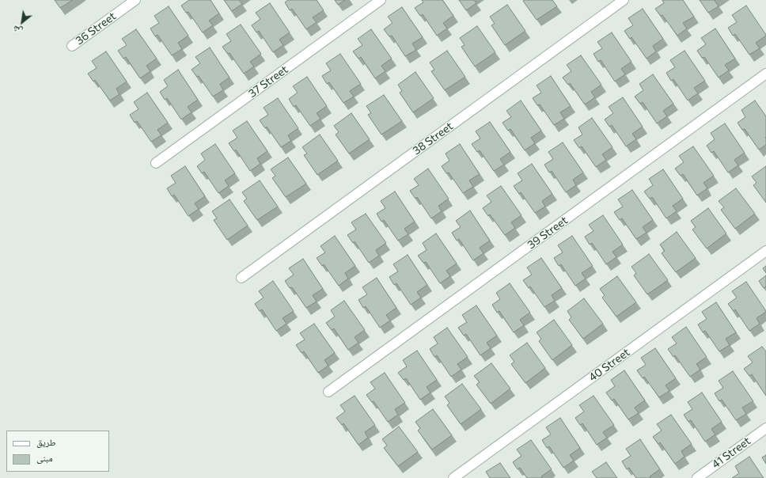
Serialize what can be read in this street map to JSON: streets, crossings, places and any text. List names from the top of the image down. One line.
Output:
{"streets":{"street":["36 Street","37 Street","38 Street","39 Street","40 Street","41 Street"]},"legend":["طريق","مبنى"],"north":"bottom left"}
